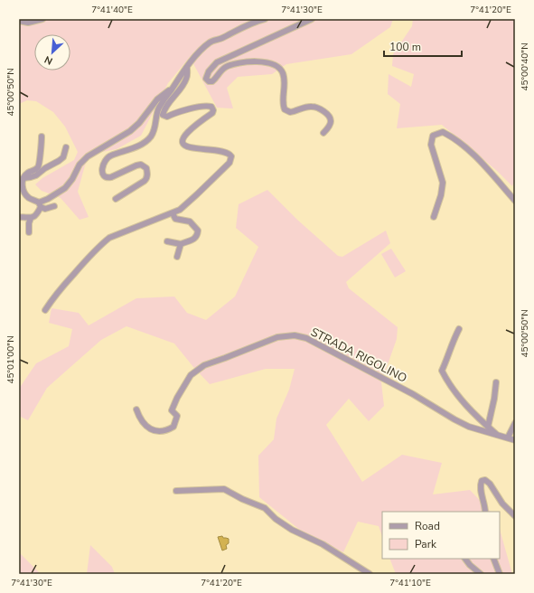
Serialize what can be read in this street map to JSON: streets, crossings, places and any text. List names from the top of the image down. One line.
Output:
{"streets":{"street":["STRADA RIGOLINO"]},"legend":["Road","Park"],"scale_bar":"100 m","north":"bottom left","coordinates":["7°41'40\"E","7°41'30\"E","7°41'20\"E","45°00'40\"N","45°00'50\"N","45°01'00\"N","7°41'10\"E"]}
